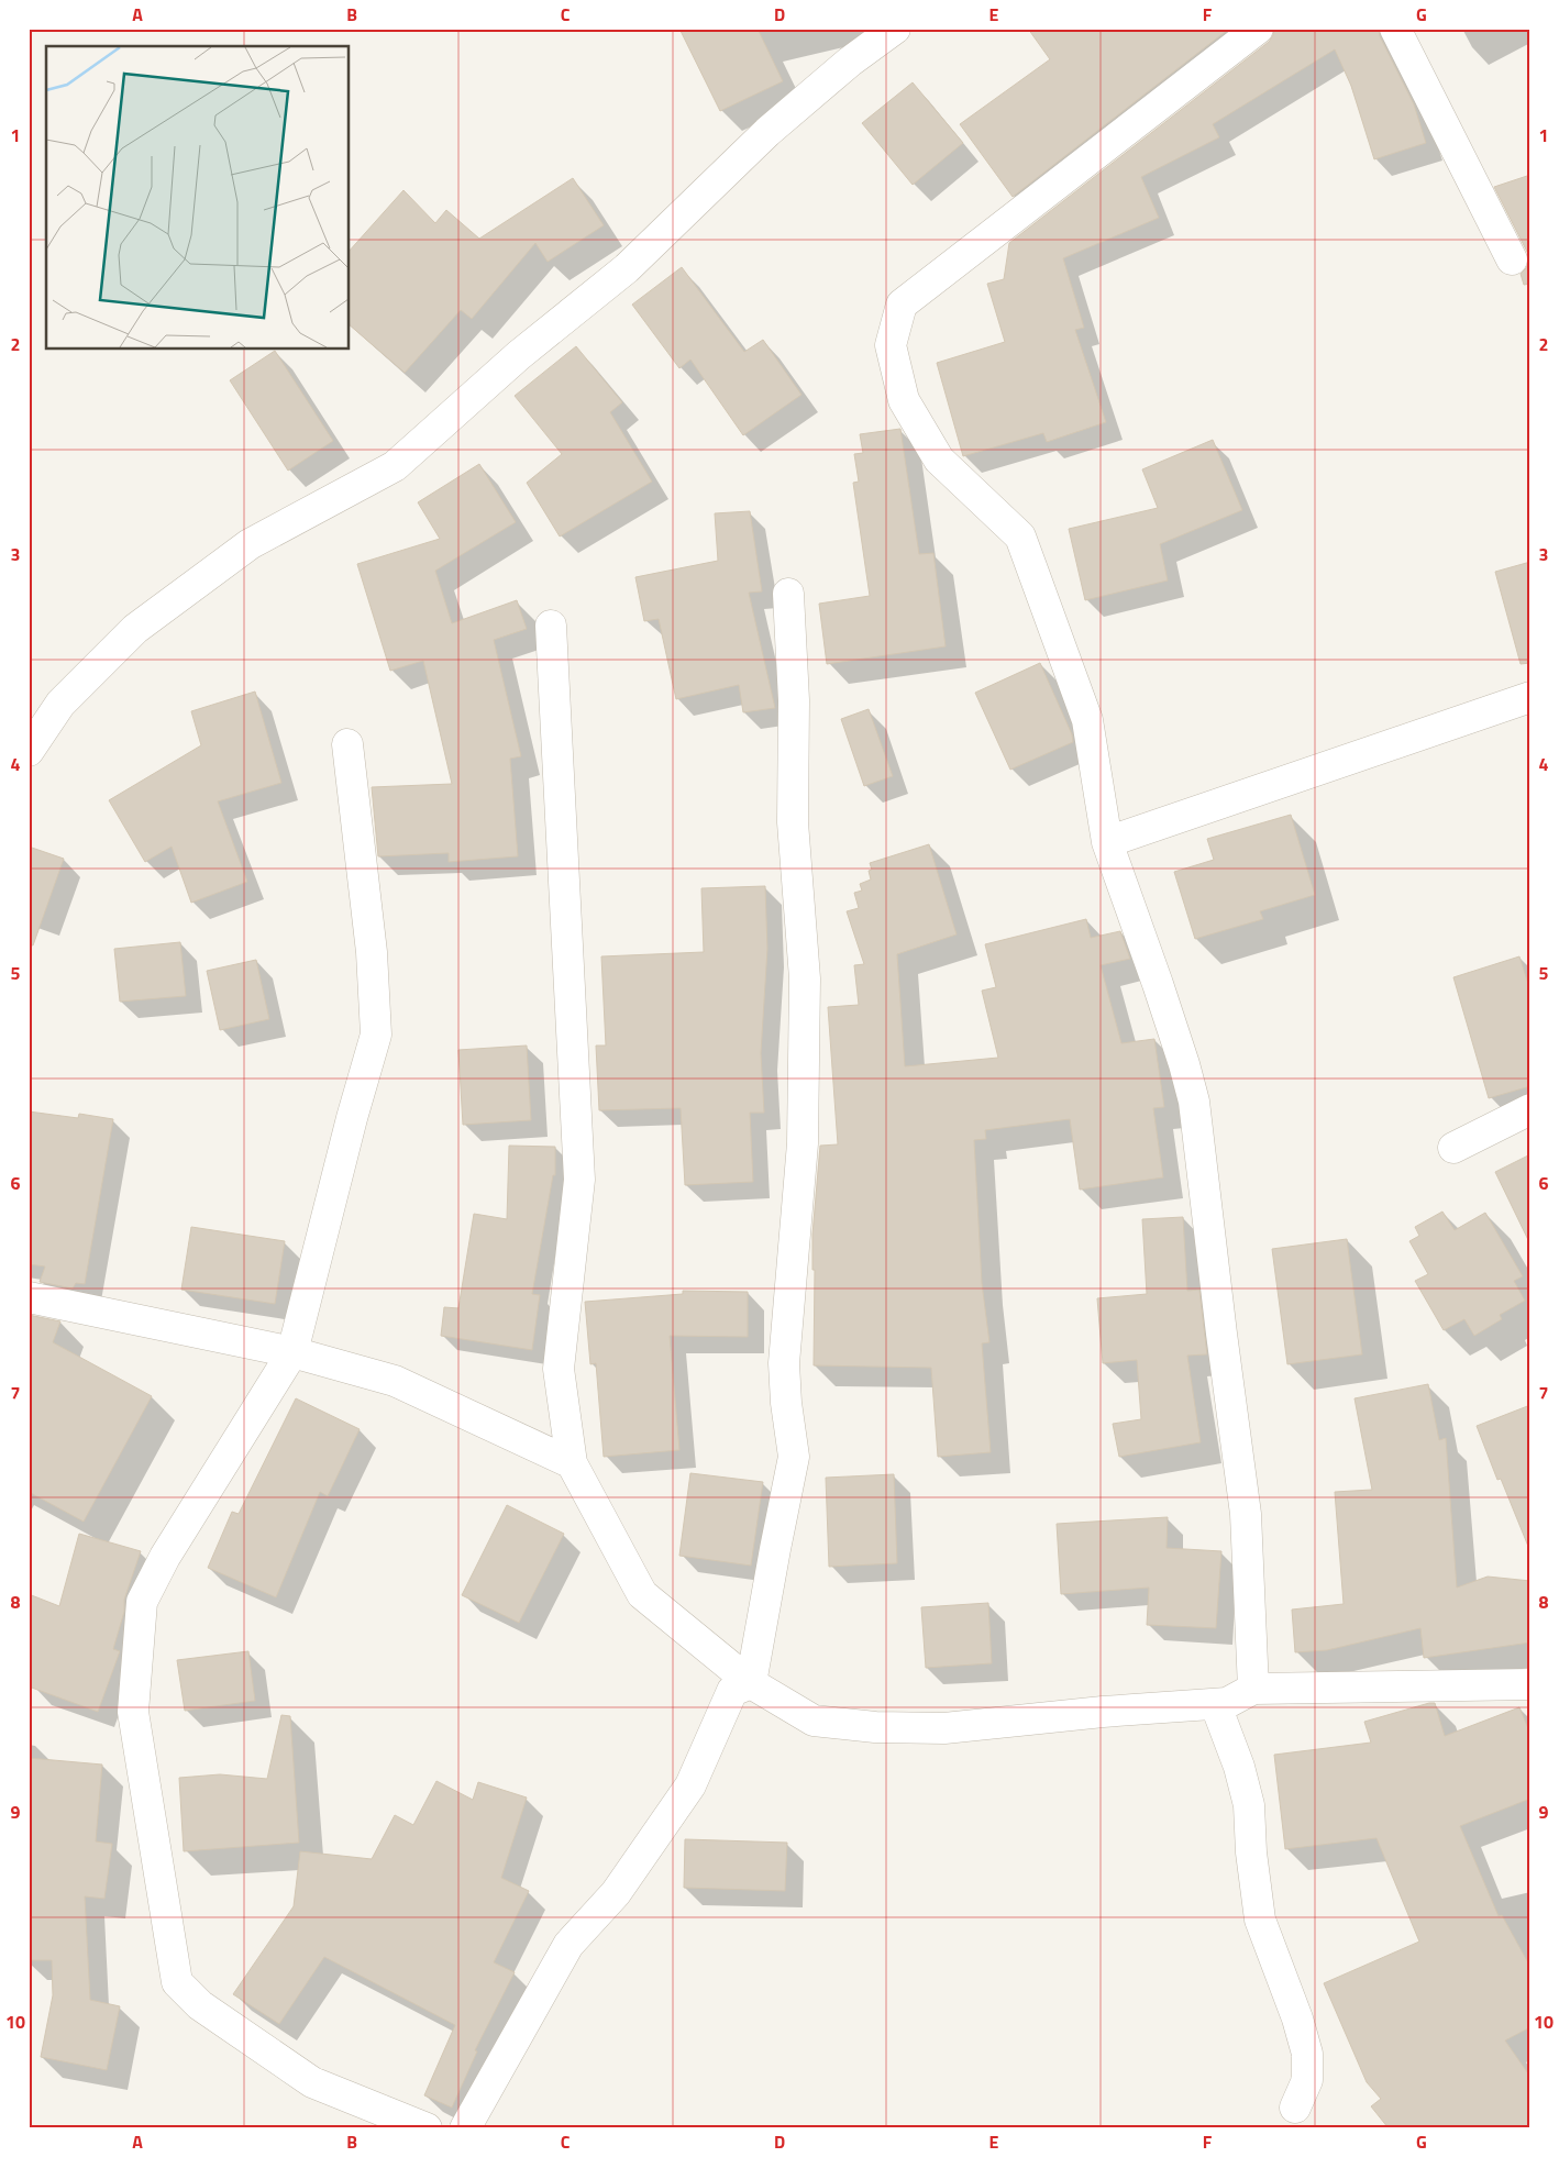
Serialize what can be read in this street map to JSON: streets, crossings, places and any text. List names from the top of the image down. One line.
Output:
{"grid":{"columns":["A","B","C","D","E","F","G"],"rows":["1","2","3","4","5","6","7","8","9","10"]}}
